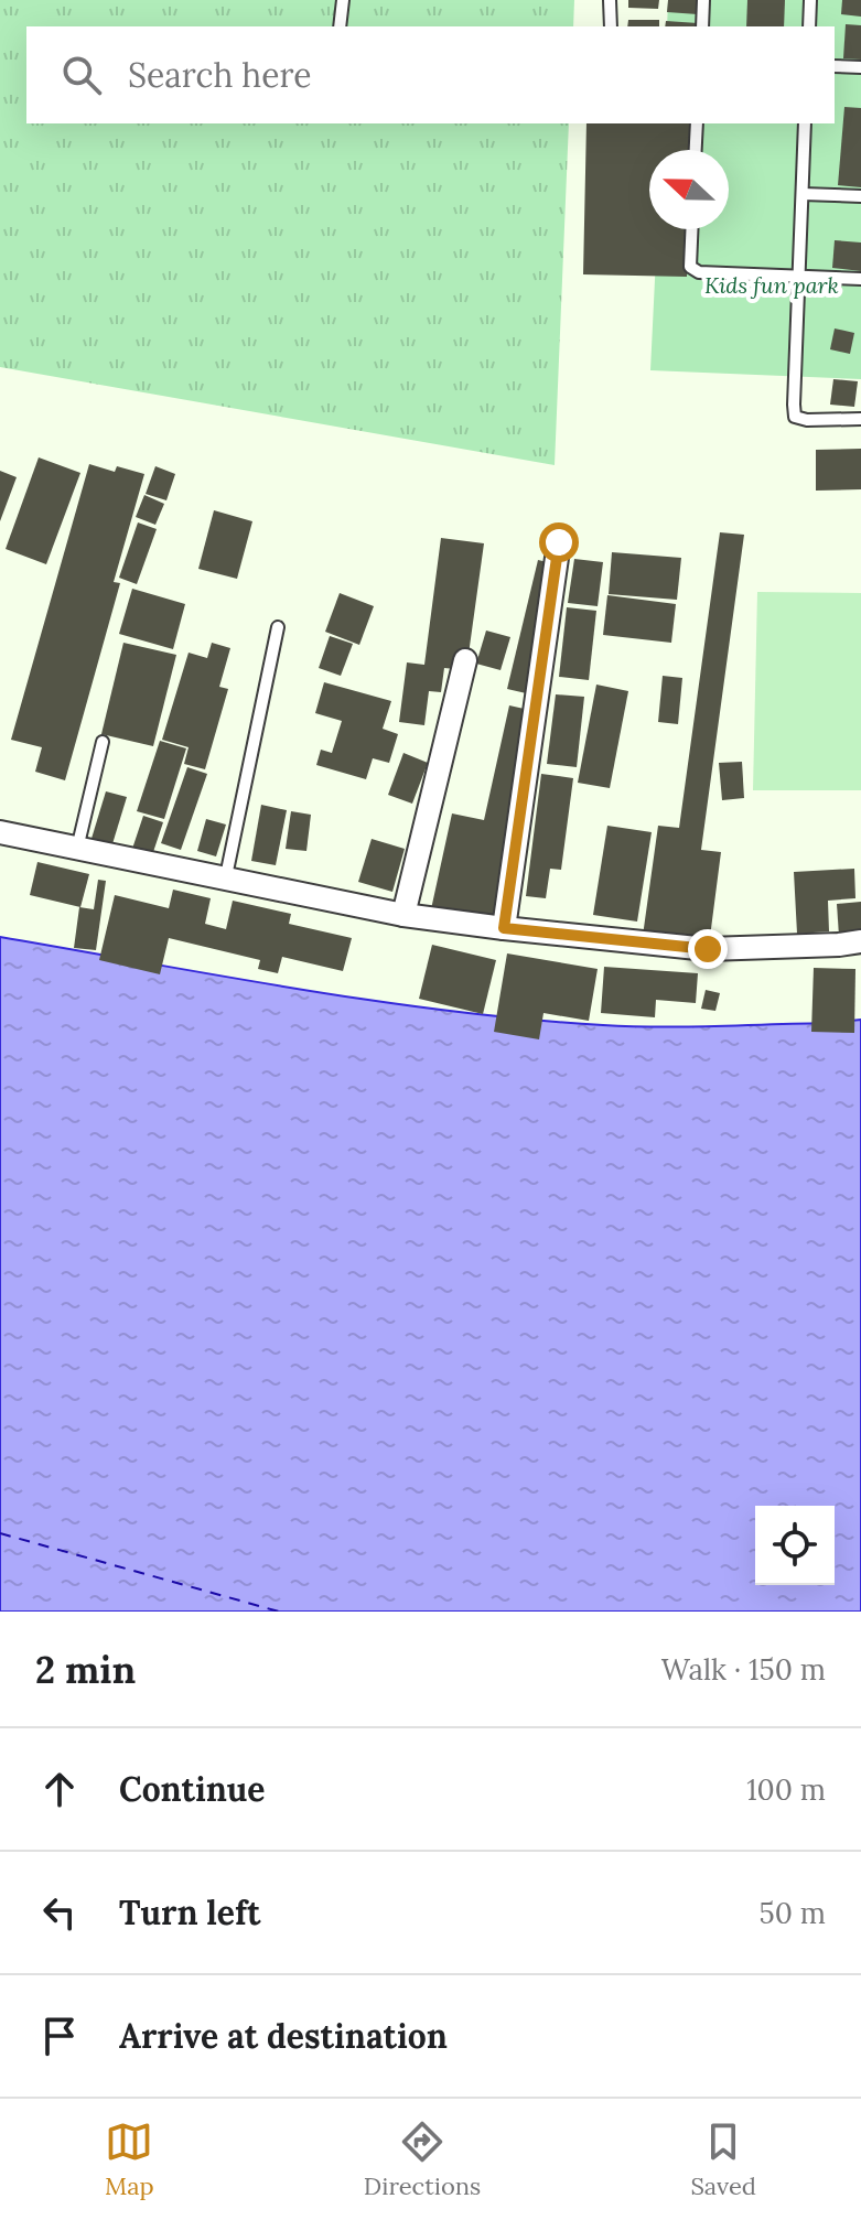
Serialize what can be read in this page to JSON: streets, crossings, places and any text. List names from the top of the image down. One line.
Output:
{"parks":["Kids fun park"],"north":"left","page":{"search":"Search here","heading":["2 min","Walk · 150 m"],"list":[["Continue","100 m"],["Turn left","50 m"],"Arrive at destination"],"nav":["Map","Directions","Saved"]}}
